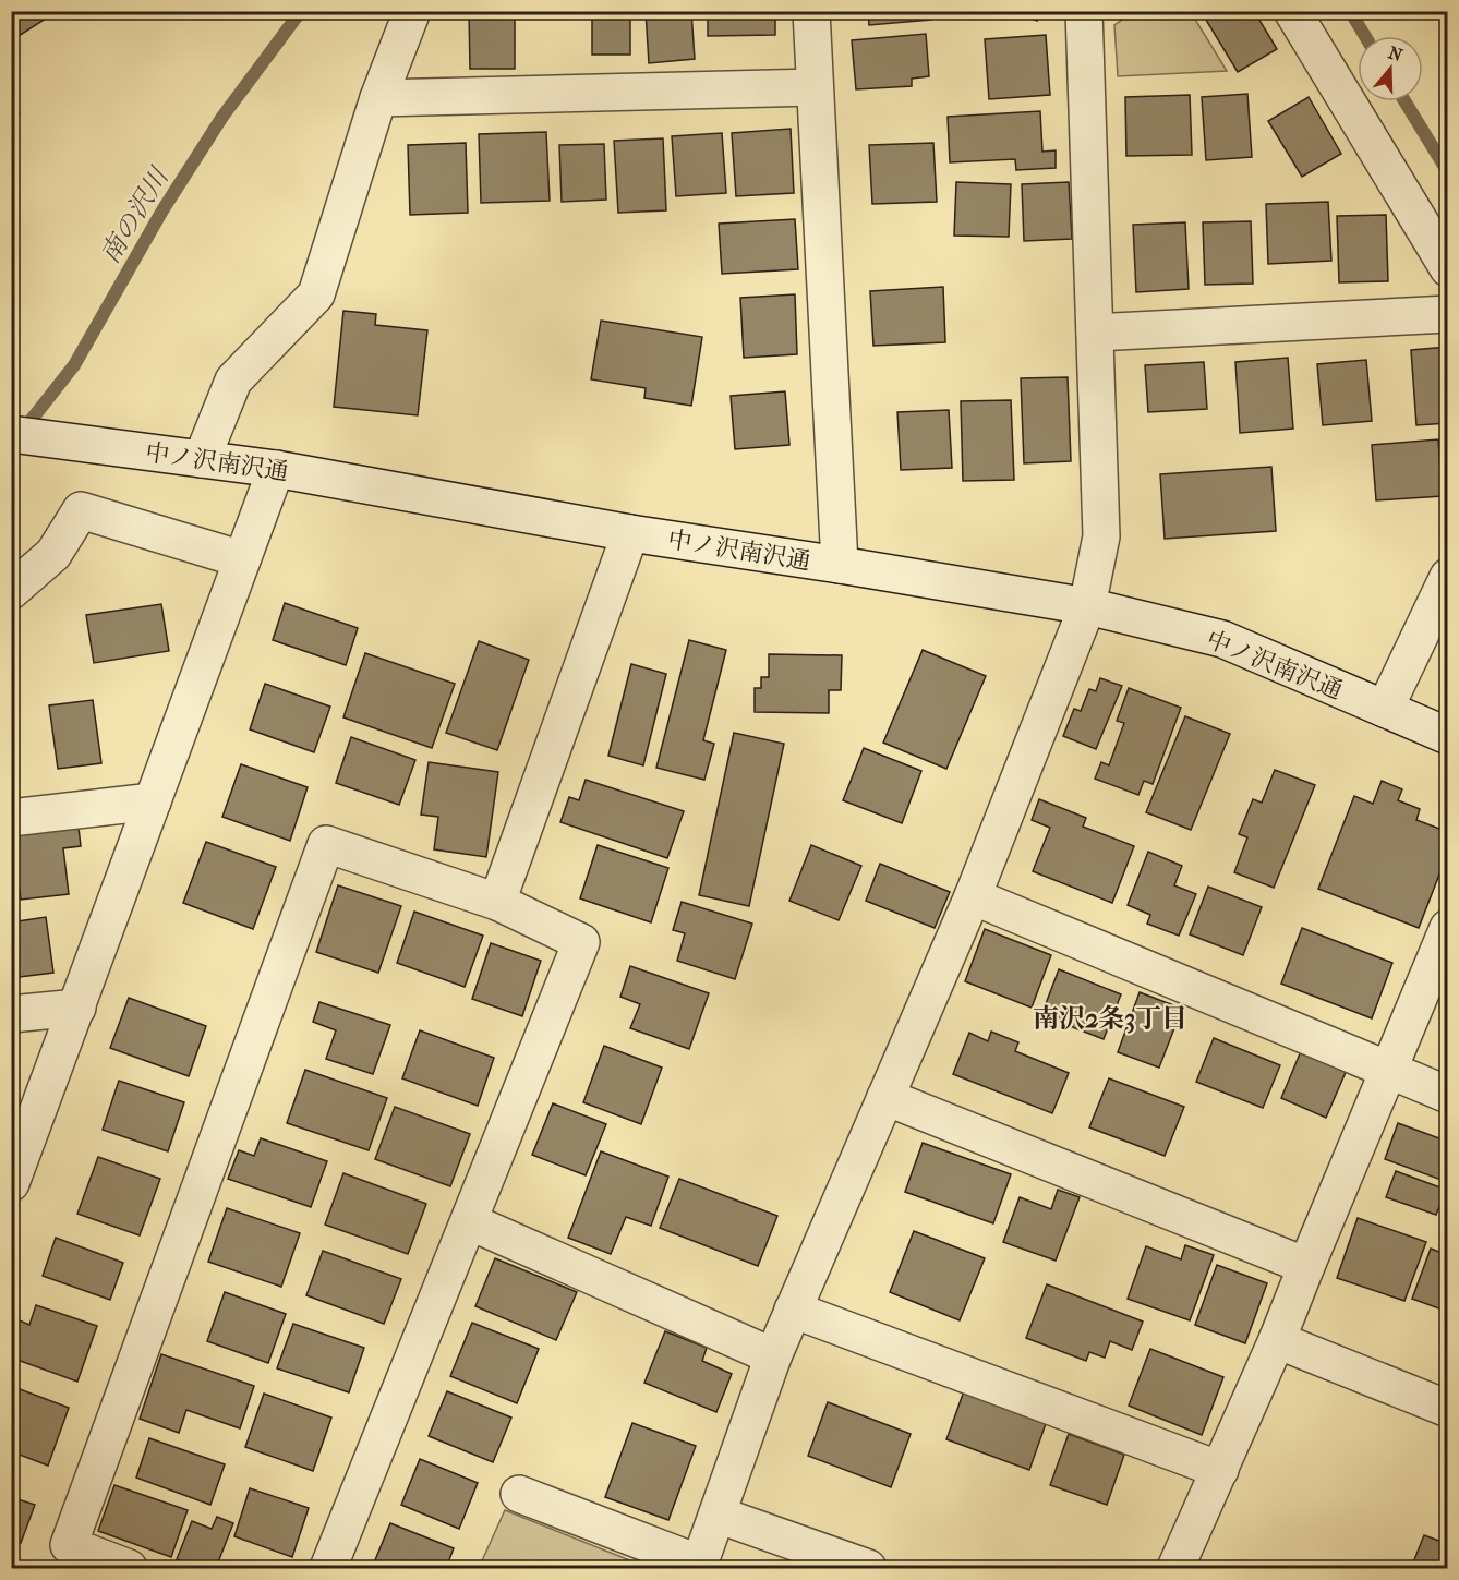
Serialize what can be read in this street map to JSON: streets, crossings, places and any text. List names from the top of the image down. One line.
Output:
{"streets":{"street":["中ノ沢南沢通"]},"districts":["南沢2条3丁目"],"water":["南の沢川"],"north":"top"}
